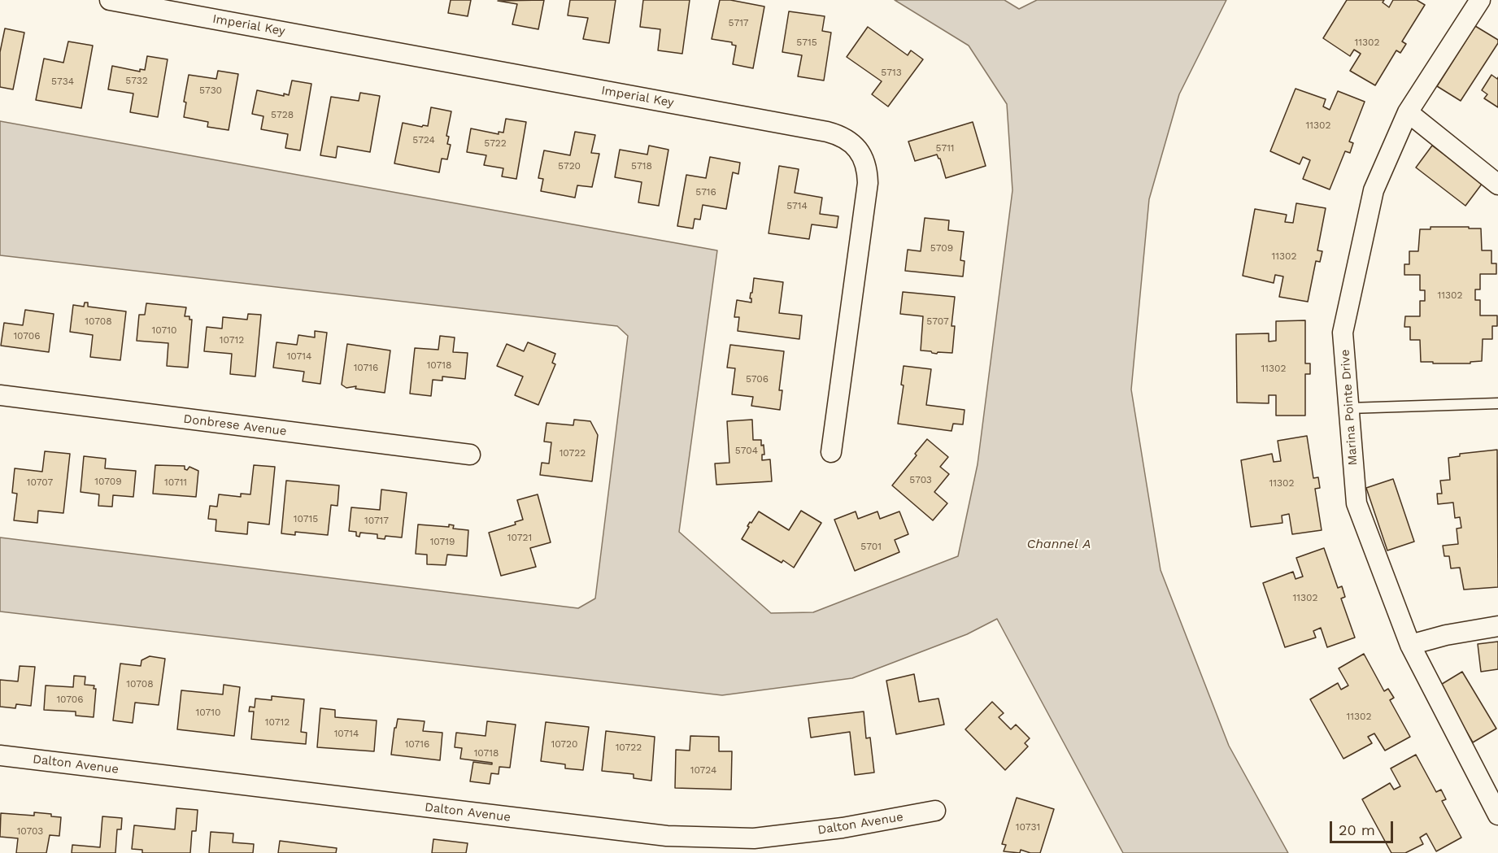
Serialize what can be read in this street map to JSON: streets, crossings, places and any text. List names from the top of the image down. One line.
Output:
{"streets":{"street":["Imperial Key","Marina Pointe Drive","Donbrese Avenue","Dalton Avenue"]},"water":["Channel A"],"house_numbers":["5717","5715","11302","5713","5732","5734","5730","5728","11302","5724","5722","5711","5720","5718","5716","5714","5709","11302","11302","10708","5707","10710","10706","10712","10714","10718","10716","11302","5706","5704","10722","5703","10709","10707","10711","11302","10715","10717","10721","10719","5701","11302","10708","10706","10710","11302","10712","10714","10716","10720","10722","10718","10724","10731","10703"],"scale_bar":"20 m"}
